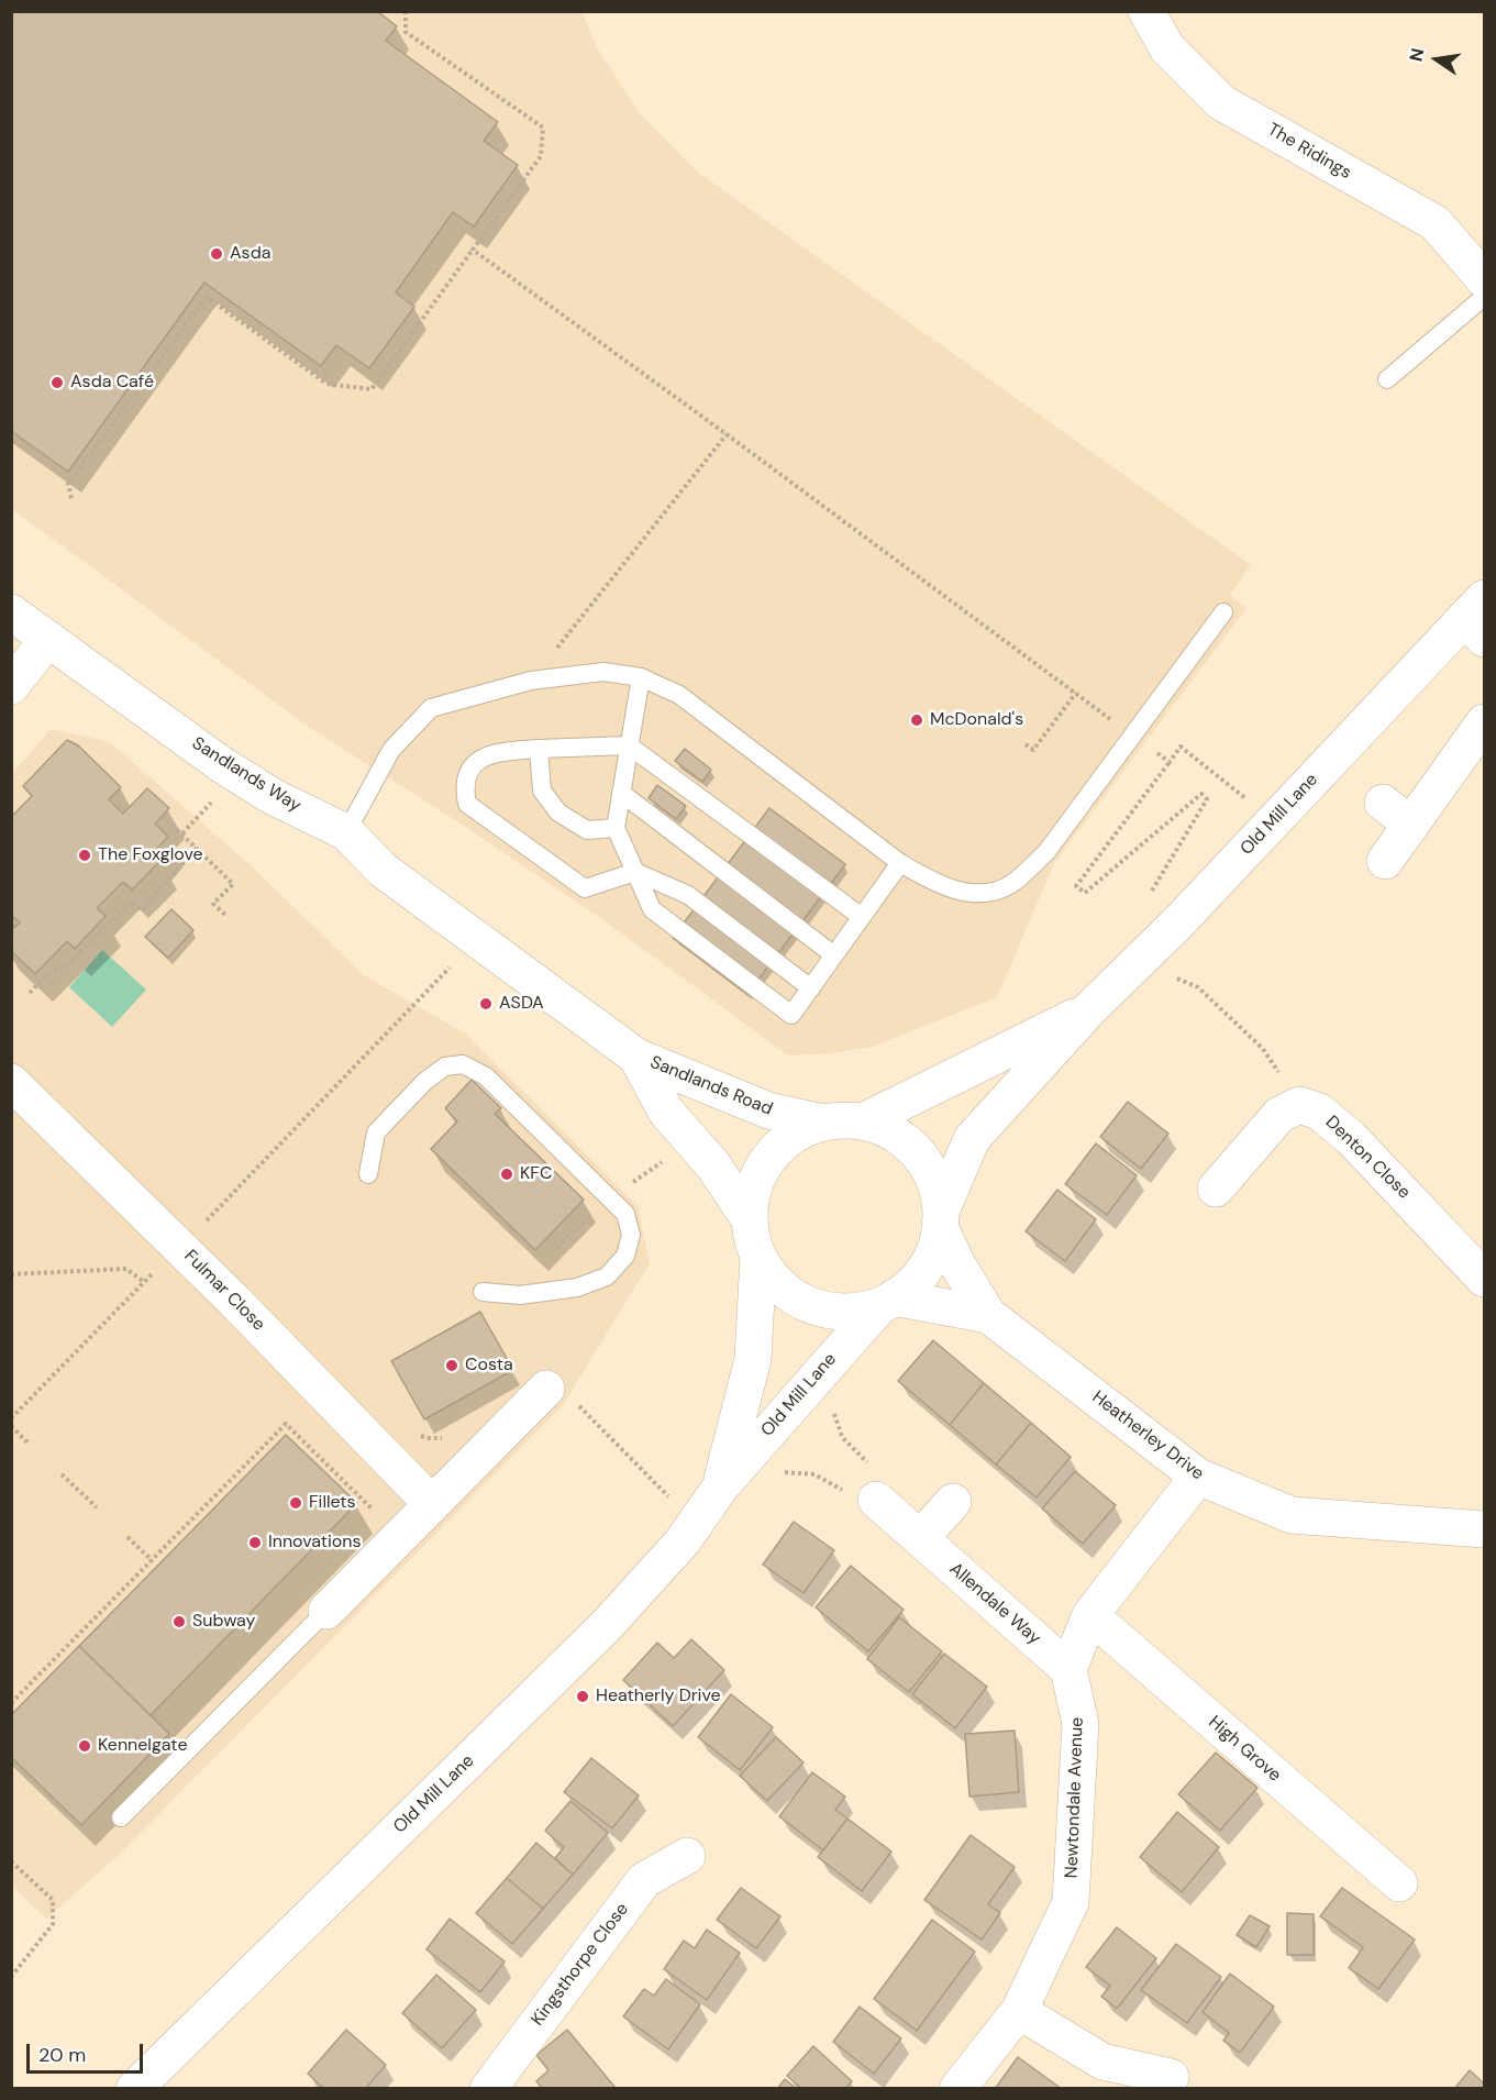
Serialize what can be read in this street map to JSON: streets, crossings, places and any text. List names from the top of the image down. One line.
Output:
{"streets":{"street":["The Ridings","Sandlands Way","Old Mill Lane","Sandlands Road","Denton Close","Fulmar Close","Heatherley Drive","Allendale Way","High Grove","Newtondale Avenue","Kingsthorpe Close"]},"crossings":[["Sandlands Way","Sandlands Road"],["Old Mill Lane","Sandlands Road"],["Old Mill Lane","Heatherley Drive"],["Sandlands Road","Heatherley Drive"],["Allendale Way","Newtondale Avenue"]],"places":["Asda","Asda Café","McDonald's","The Foxglove","ASDA","KFC","Costa","Fillets","Innovations","Subway","Heatherly Drive","Kennelgate"],"scale_bar":"20 m","north":"left"}
